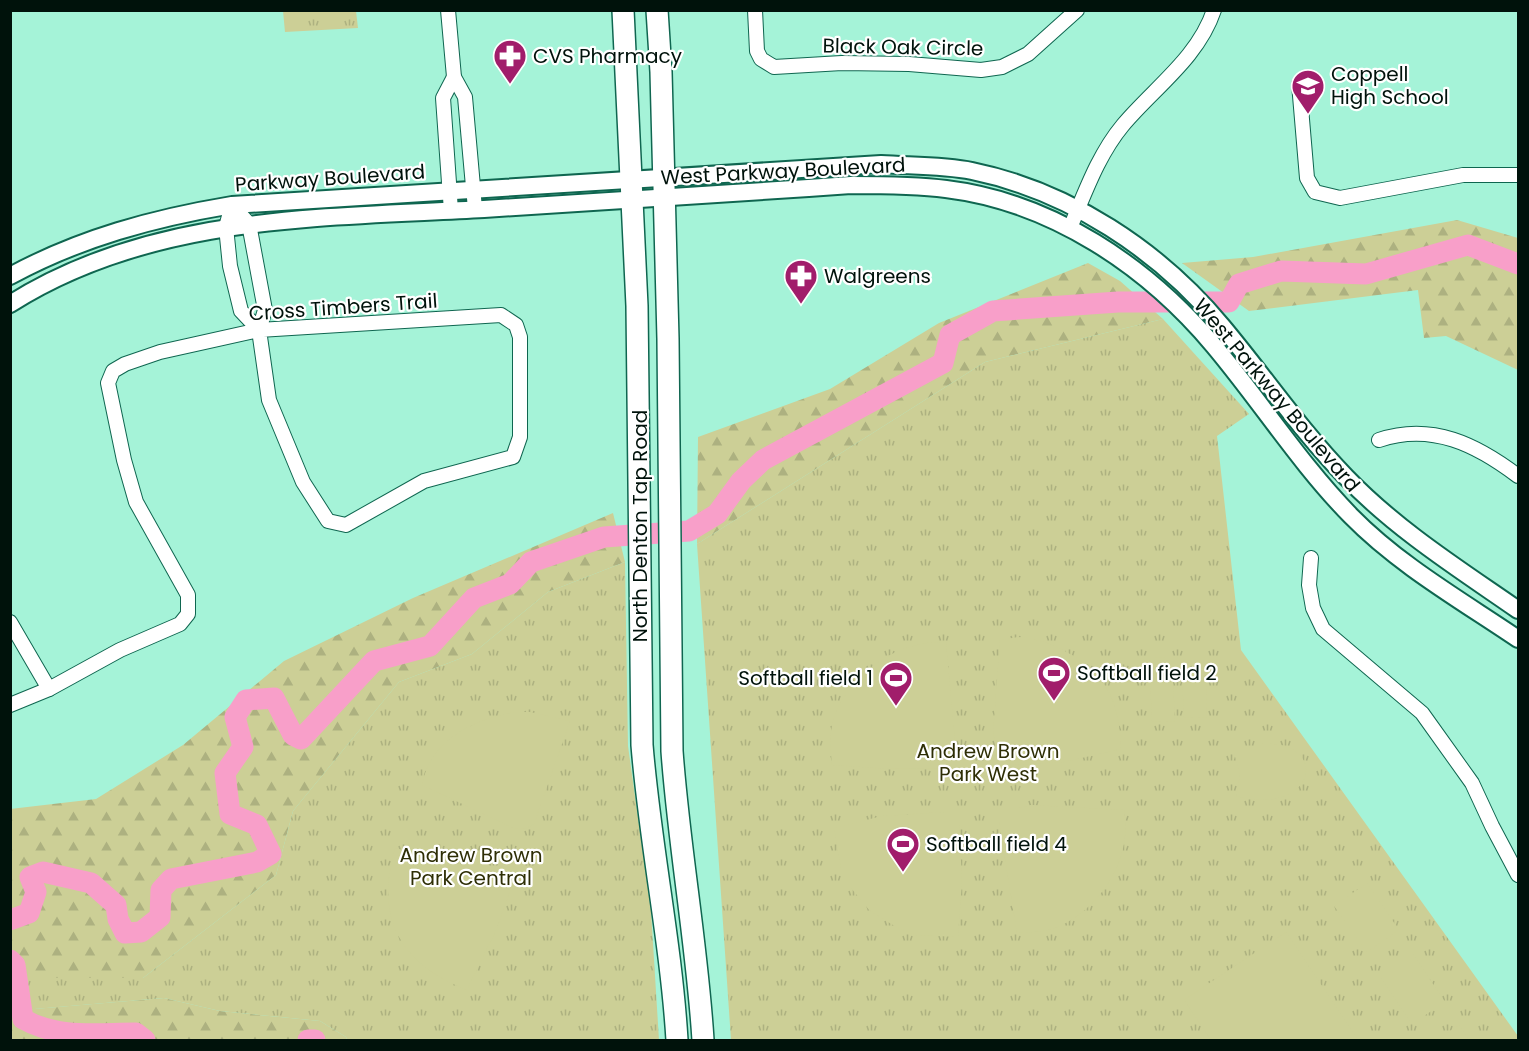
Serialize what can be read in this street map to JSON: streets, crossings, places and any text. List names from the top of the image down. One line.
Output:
{"streets":{"main road":["North Denton Tap Road"],"street":["Black Oak Circle","West Parkway Boulevard","Parkway Boulevard","Cross Timbers Trail"]},"crossings":[["West Parkway Boulevard","Parkway Boulevard"],["West Parkway Boulevard","North Denton Tap Road"],["Parkway Boulevard","North Denton Tap Road"]],"parks":["Andrew Brown Park West","Andrew Brown Park Central"],"places":{"pharmacy":["CVS Pharmacy","Walgreens"],"school or university":["Coppell High School"],"sports":["Softball field 2","Softball field 1","Softball field 4"]}}
